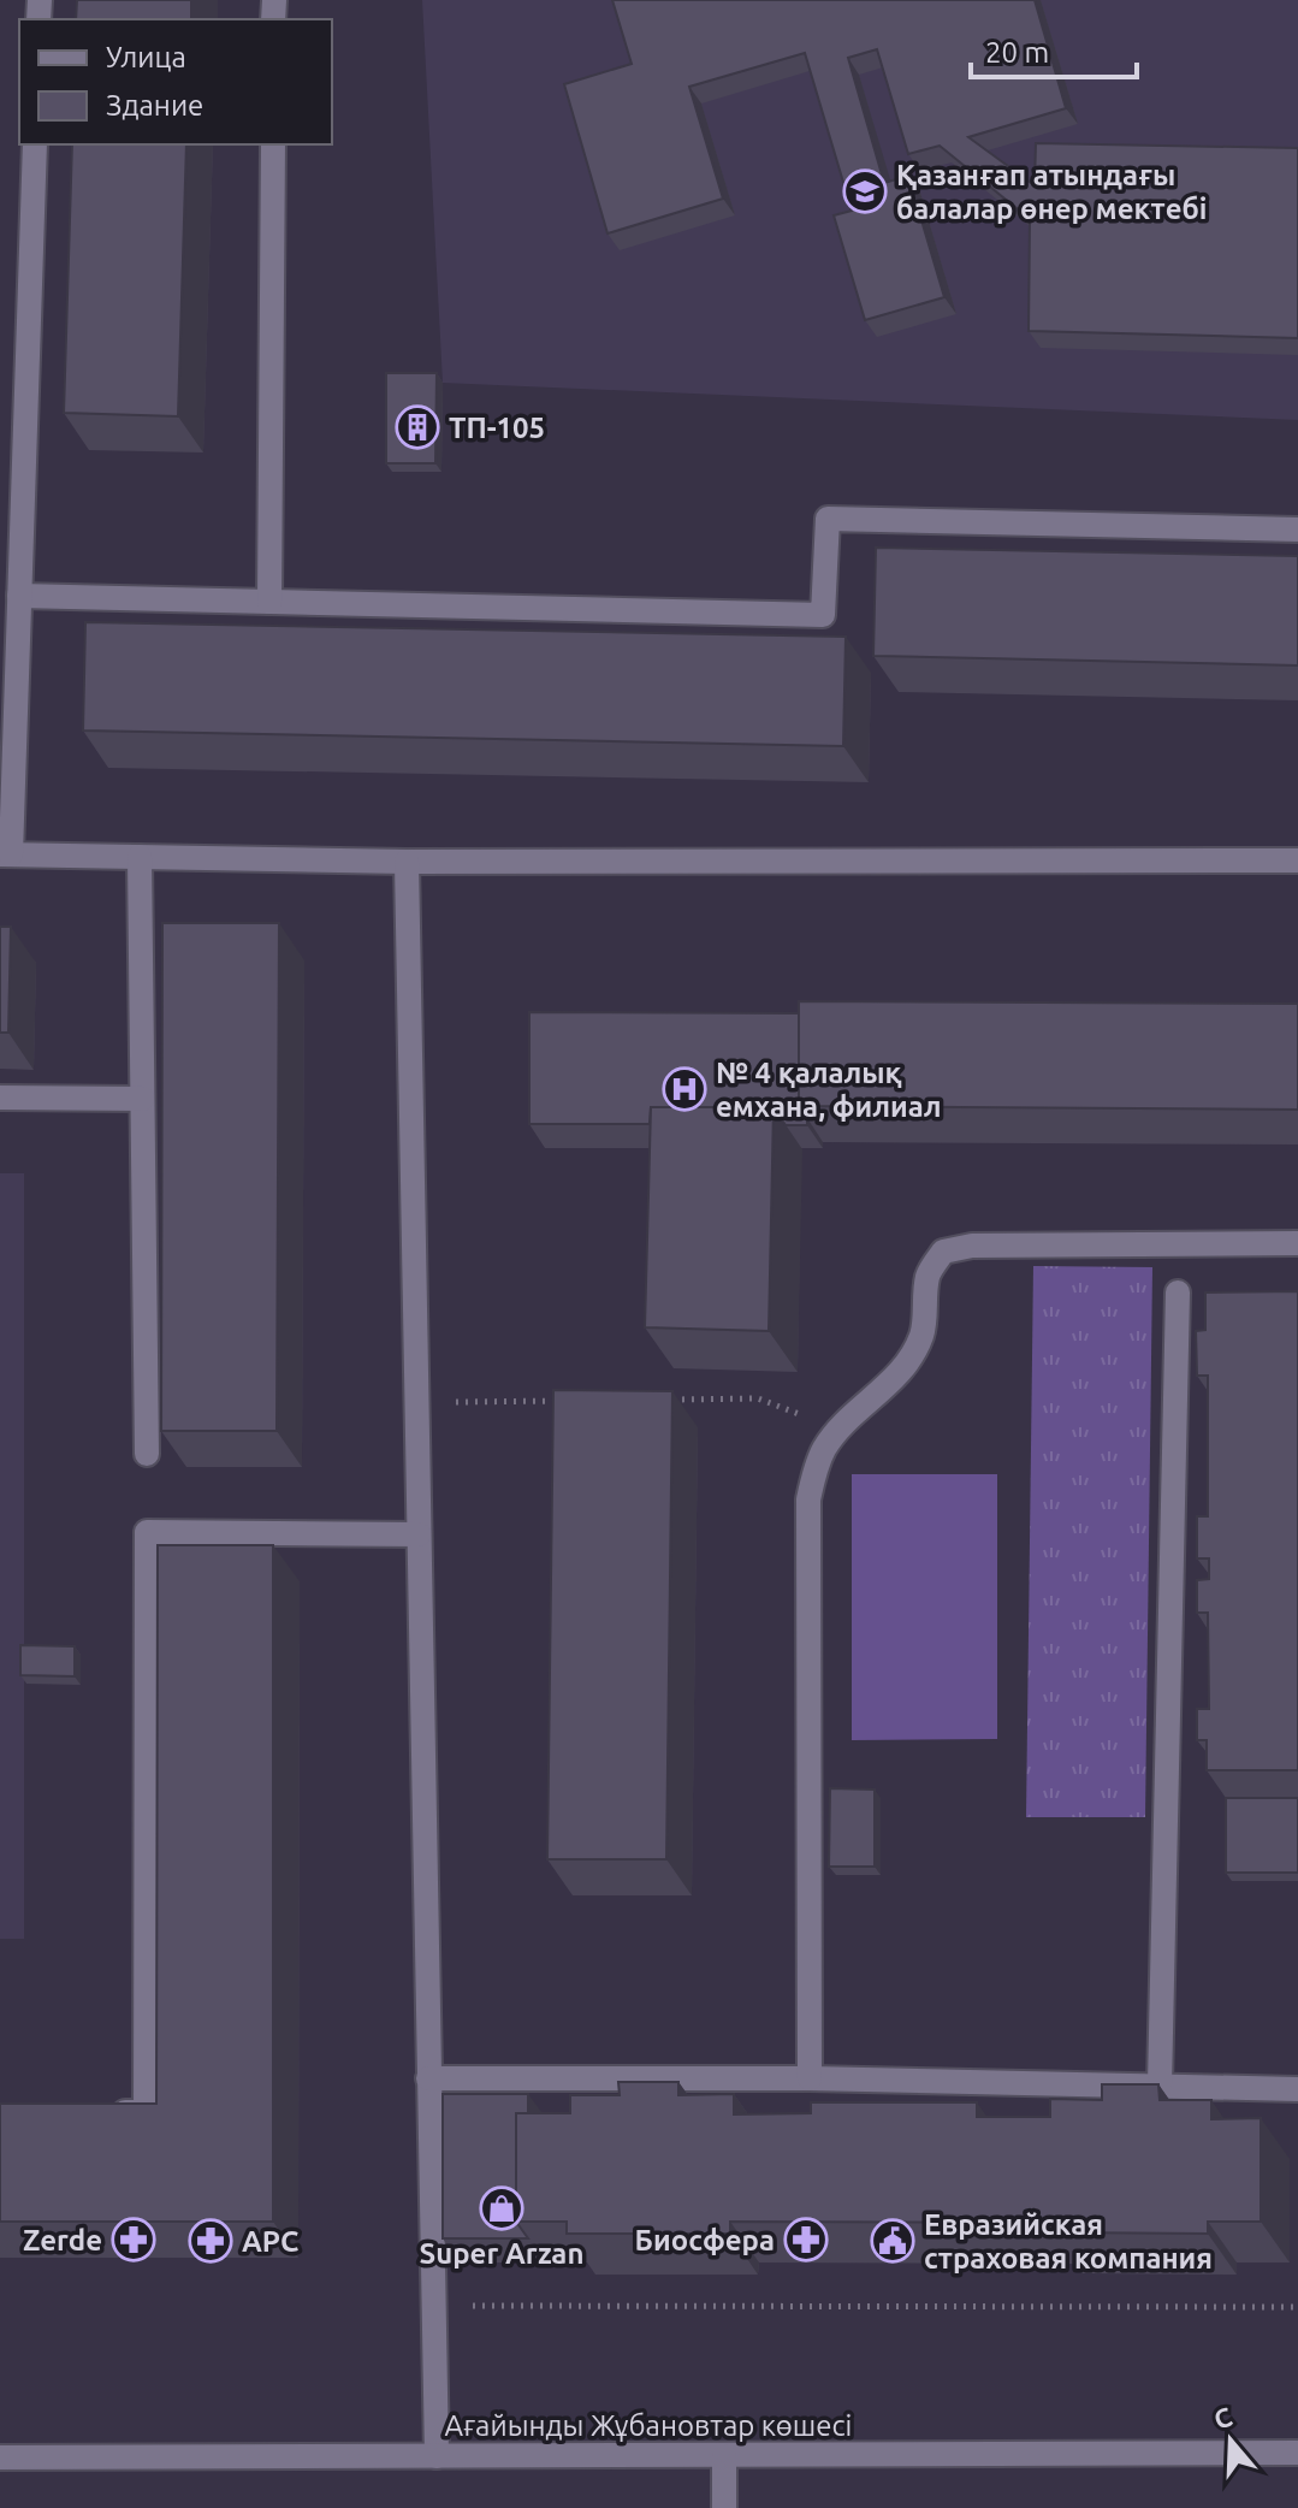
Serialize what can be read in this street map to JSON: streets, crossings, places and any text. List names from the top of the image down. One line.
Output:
{"streets":{"street":["Ағайынды Жұбановтар көшесі"]},"places":{"school or university":["Қазанғап атындағы балалар өнер мектебі"],"building":["ТП-105"],"hospital":["№ 4 қалалық емхана, филиал"],"shop":["Super Arzan"],"pharmacy":["Zerde","Биосфера","АРС"],"public building":["Евразийская страховая компания"]},"legend":["Улица","Здание"],"scale_bar":"20 m","north":"top"}
